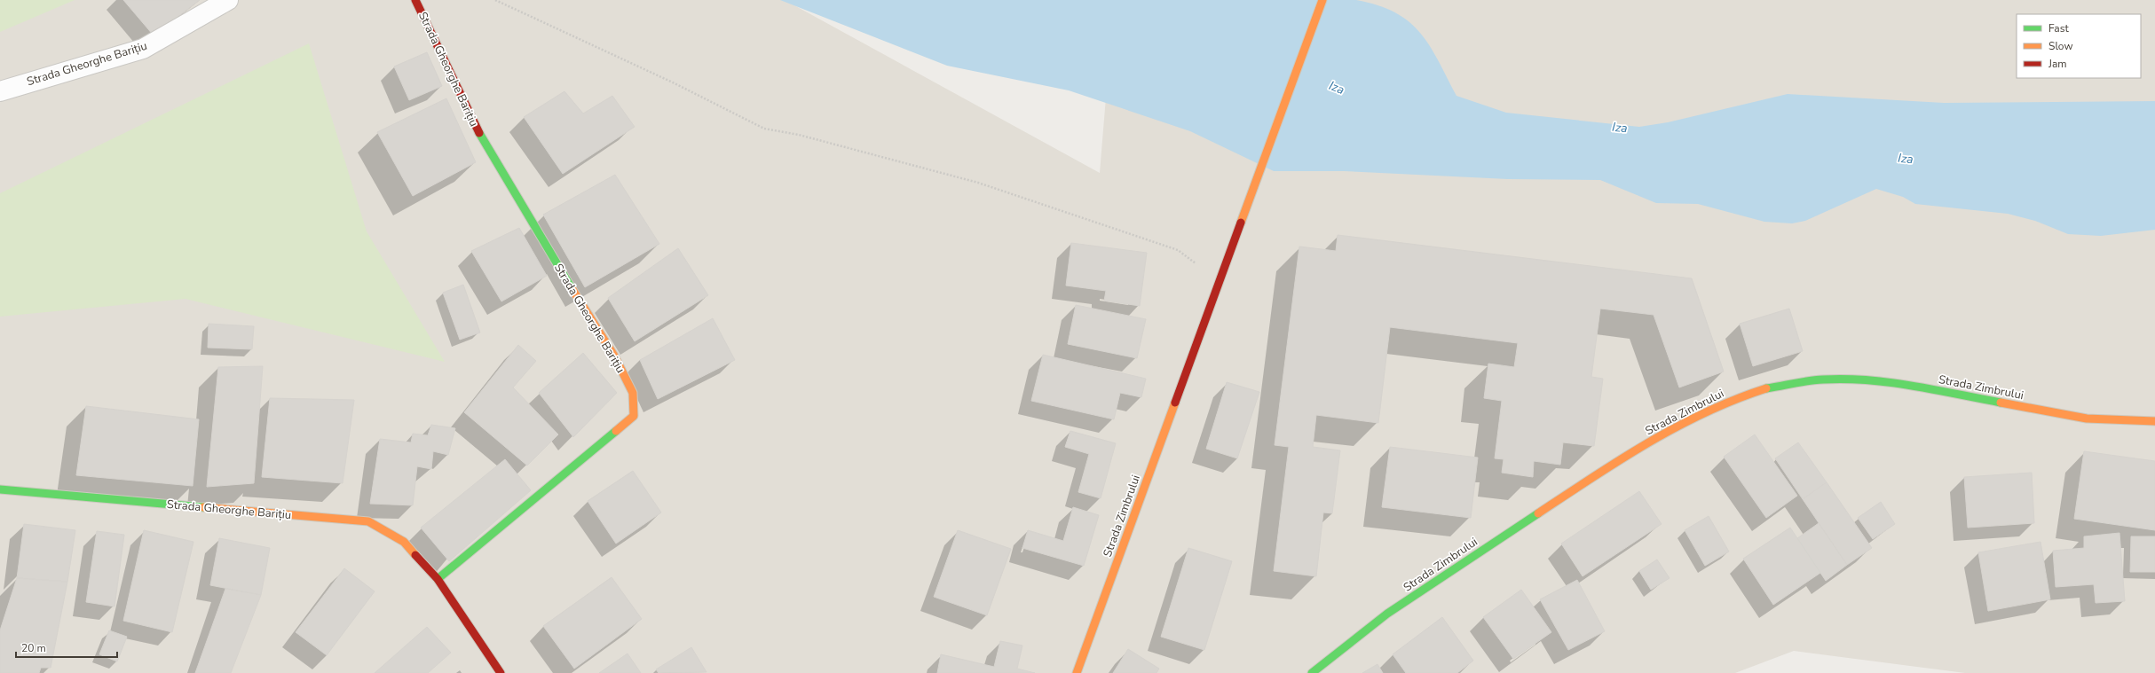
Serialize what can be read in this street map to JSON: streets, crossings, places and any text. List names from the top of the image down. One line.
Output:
{"streets":{"street":["Strada Gheorghe Barițiu","Strada Zimbrului"]},"water":["Iza"],"legend":["Fast","Slow","Jam"],"scale_bar":"20 m"}
